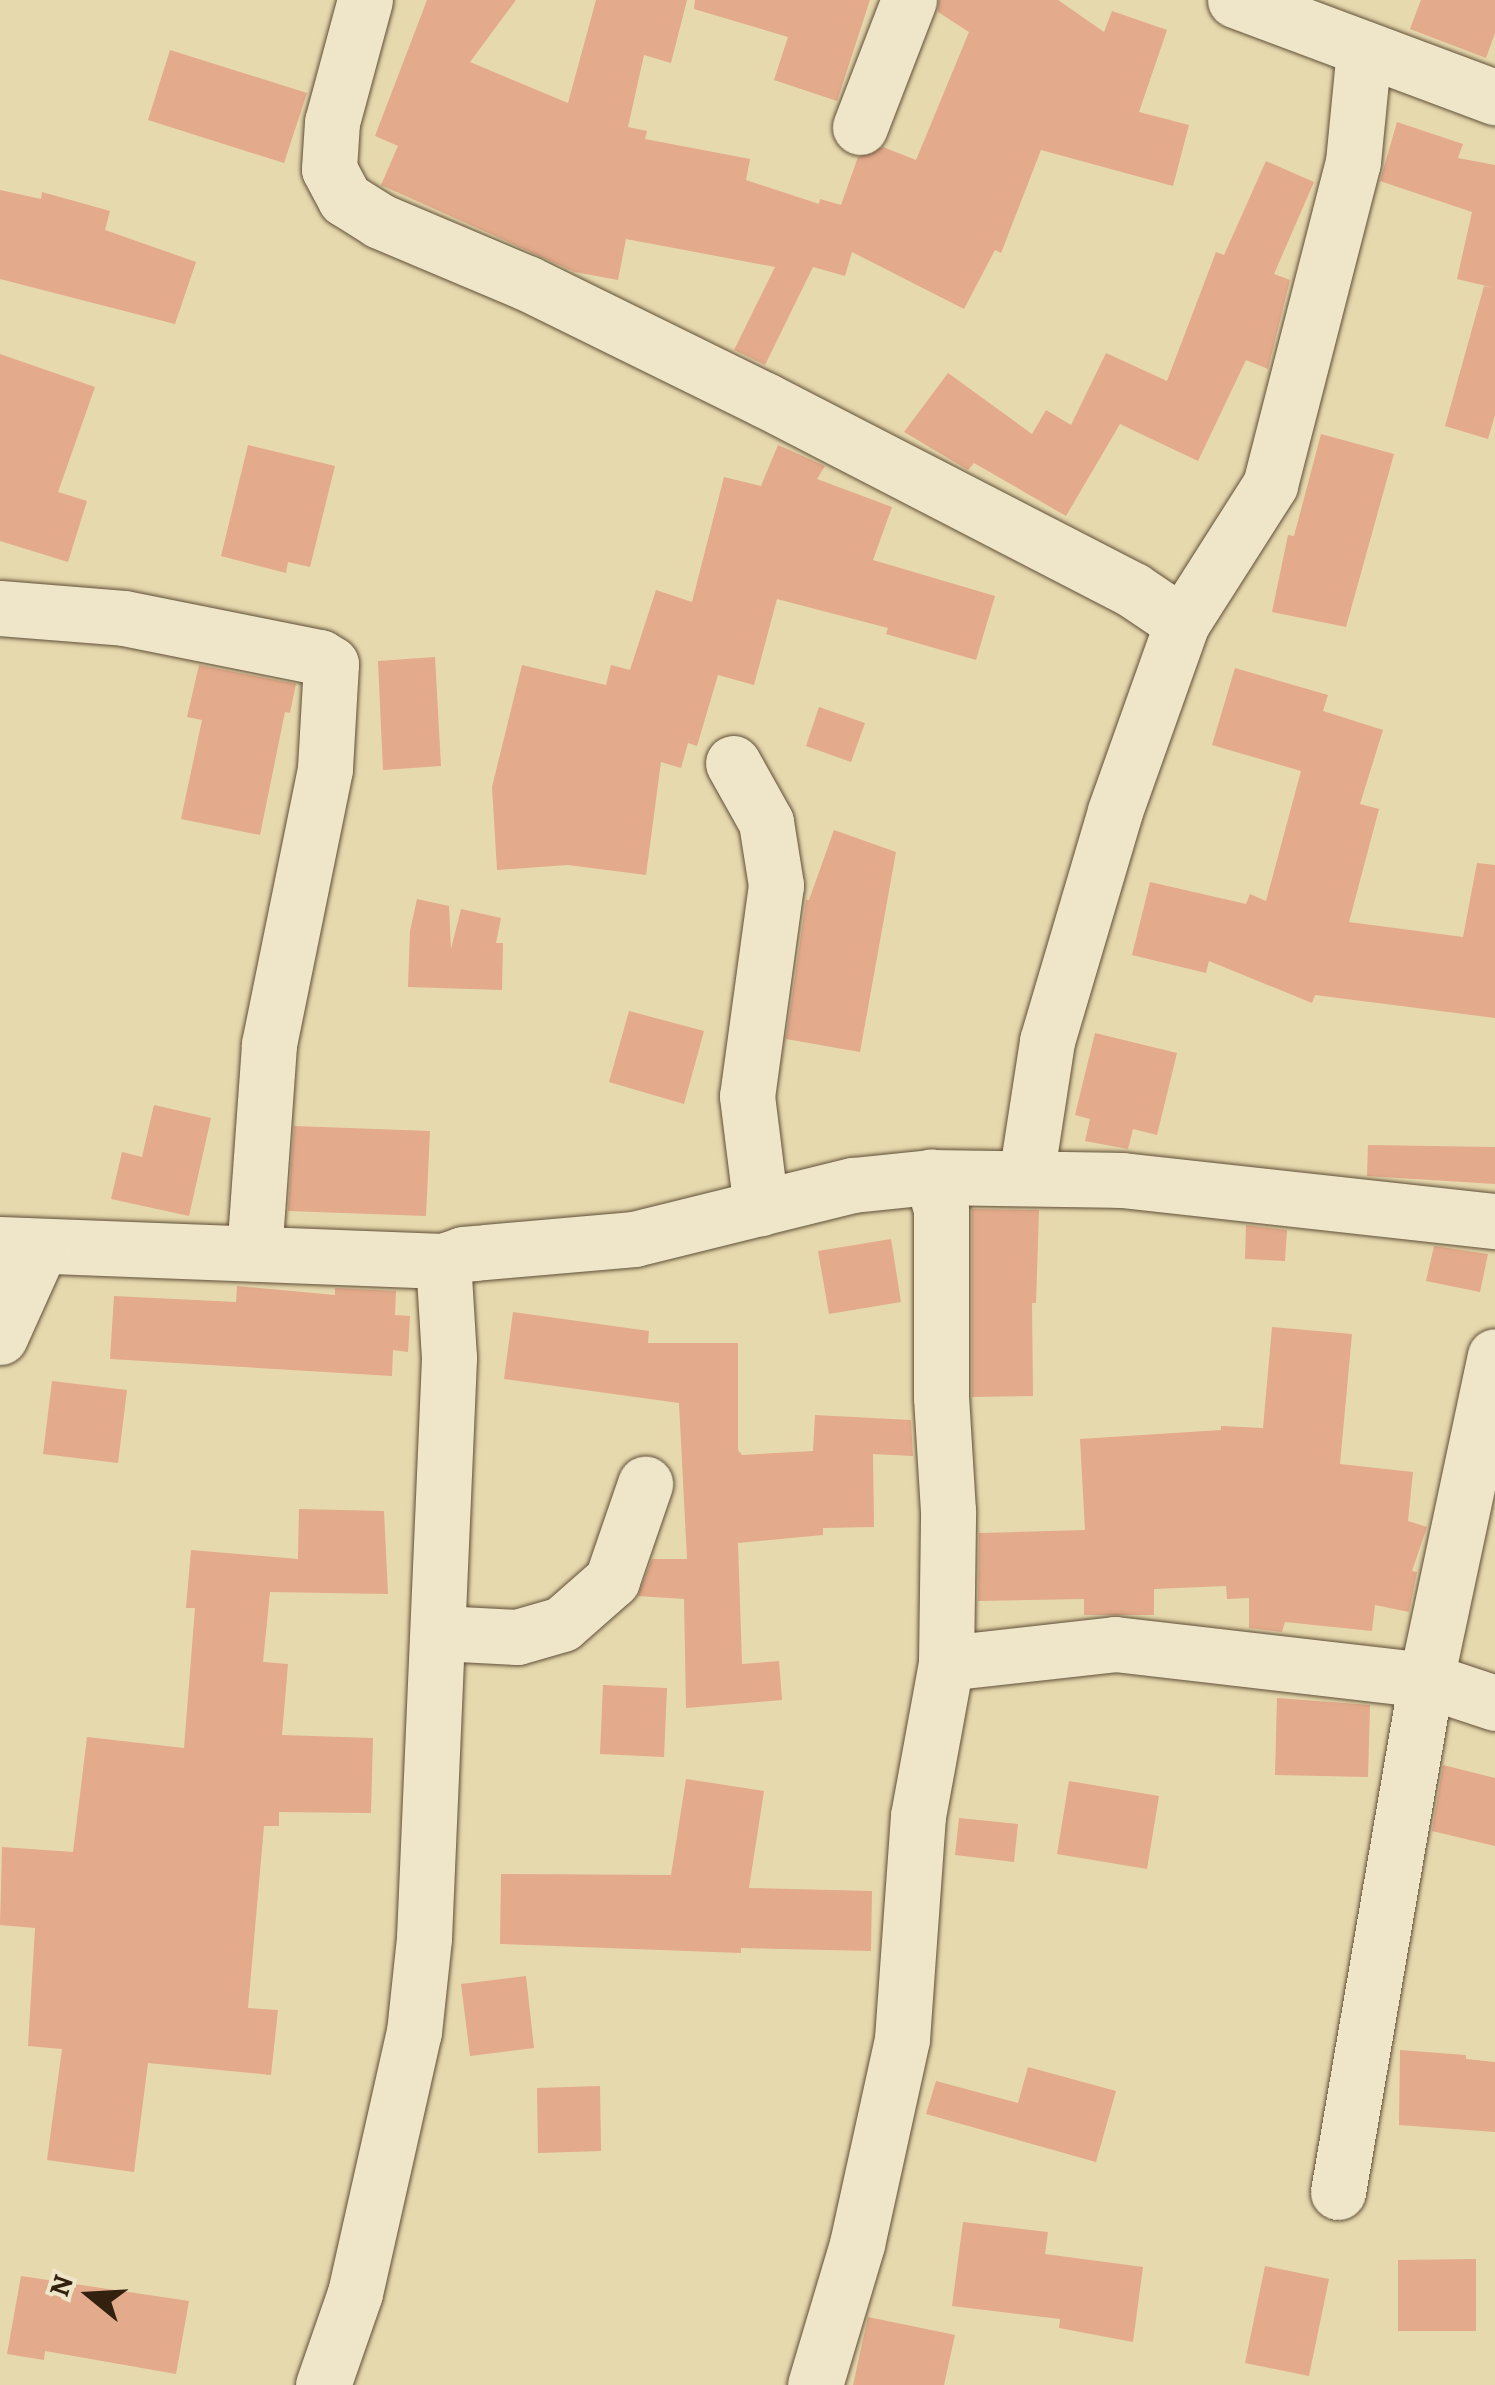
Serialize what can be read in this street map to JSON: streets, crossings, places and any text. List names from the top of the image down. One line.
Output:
{"north":"left"}
